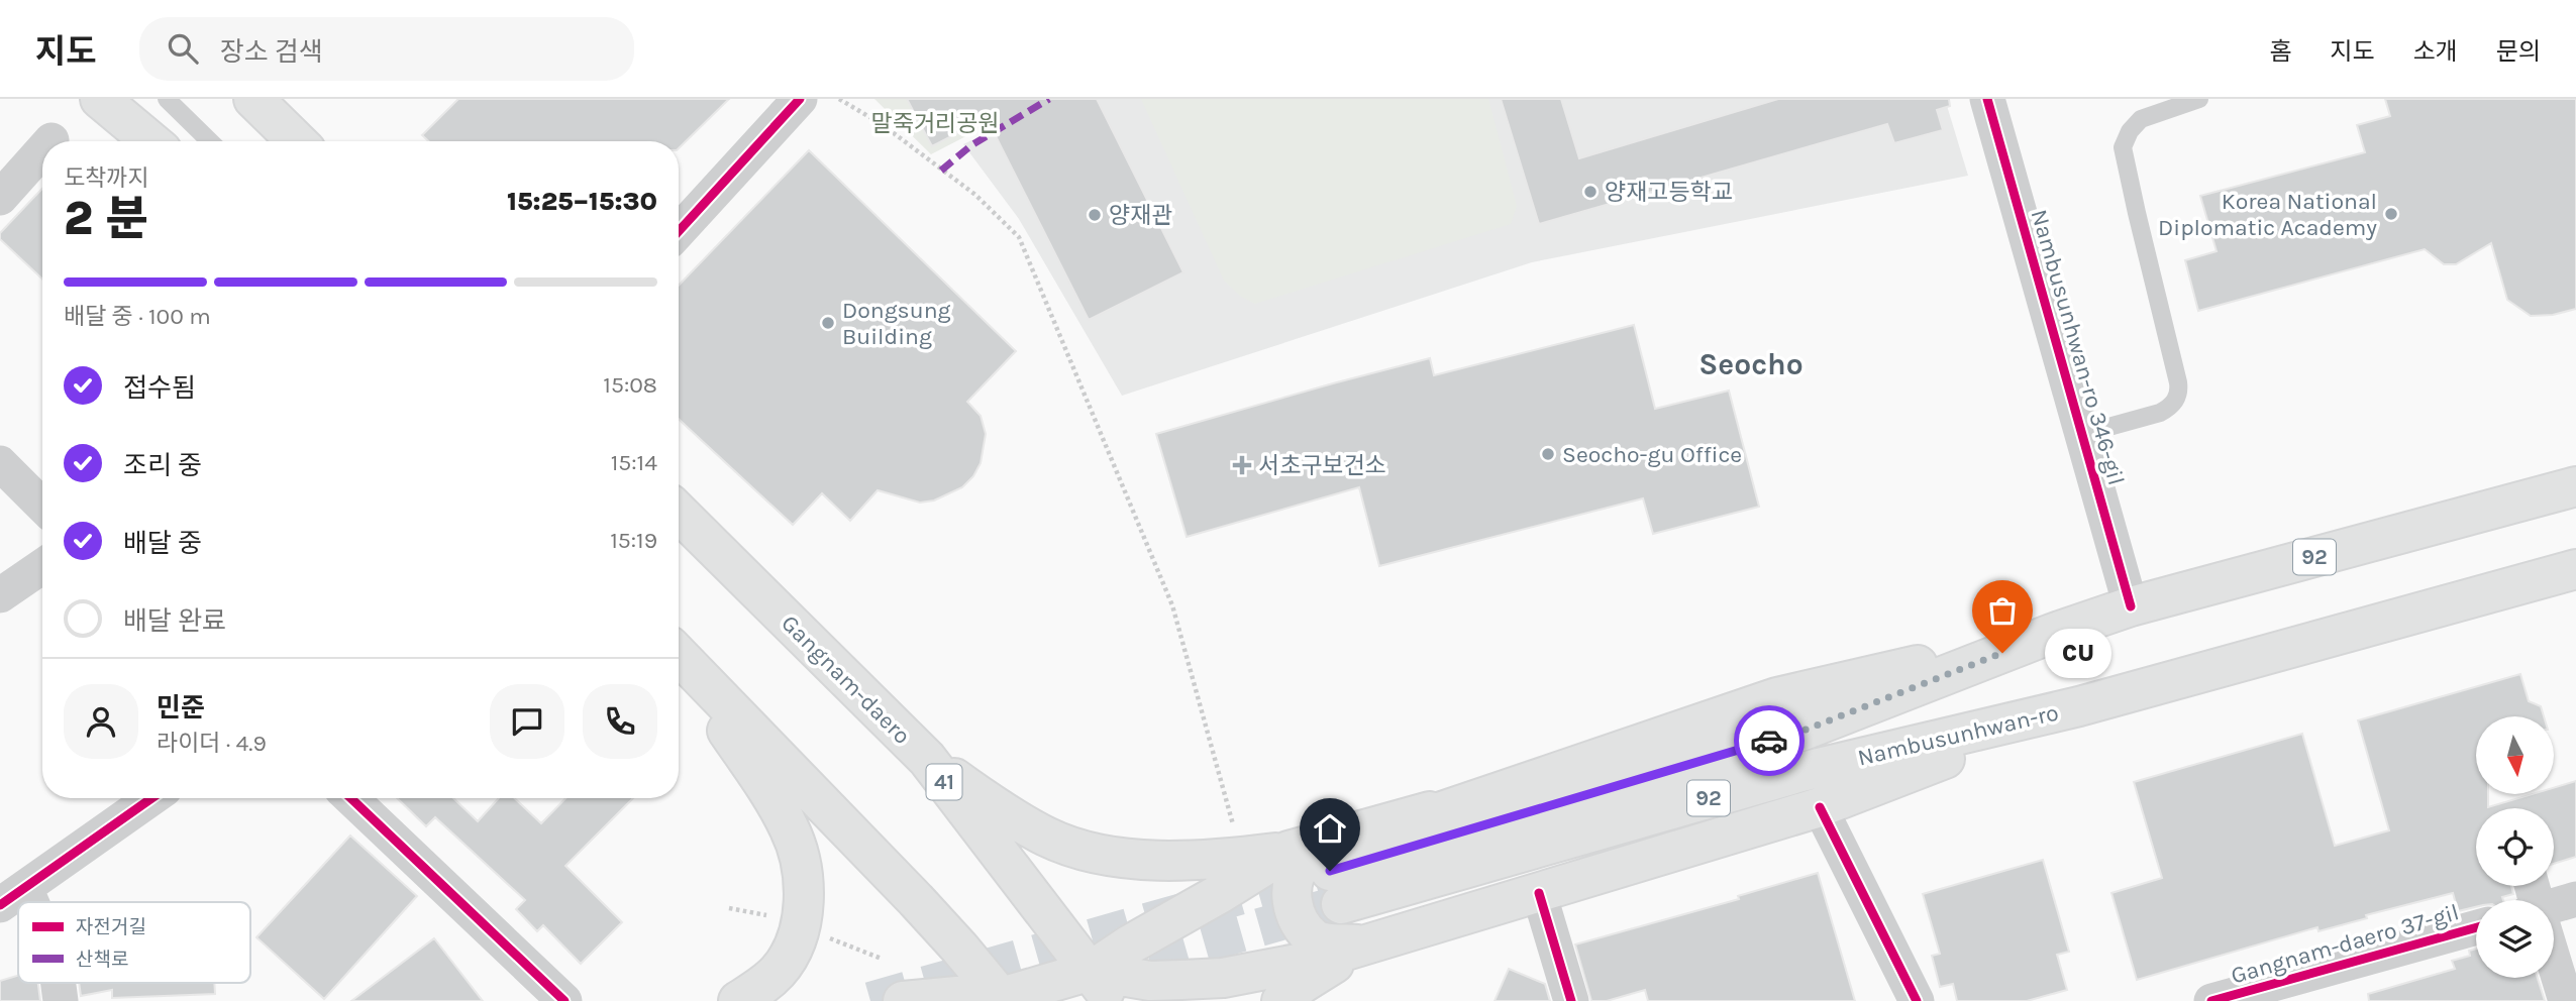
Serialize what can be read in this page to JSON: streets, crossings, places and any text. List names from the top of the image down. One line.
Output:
{"streets":{"main road":["92","Gangnam-daero","Nambusunhwan-ro","41"],"street":["Nambusunhwan-ro 346-gil","Gangnam-daero 37-gil"]},"crossings":[["Nambusunhwan-ro 346-gil","Nambusunhwan-ro"]],"districts":["Seocho"],"parks":["말죽거리공원"],"places":{"other":["양재고등학교","Korea National Diplomatic Academy","양재관","Dongsung Building","Seocho-gu Office","CU"],"health":["서초구보건소"]},"legend":["자전거길","산책로"],"north":"bottom","page":{"header":"지도","search":"장소 검색","nav":["홈","지도","소개","문의"],"heading":["2 분","도착까지","15:25–15:30"],"panel":["민준","라이더 · 4.9"],"bar":"배달 중 · 100 m","list":[["접수됨","15:08"],["조리 중","15:14"],["배달 중","15:19"],"배달 완료"],"bubble":"CU"}}
